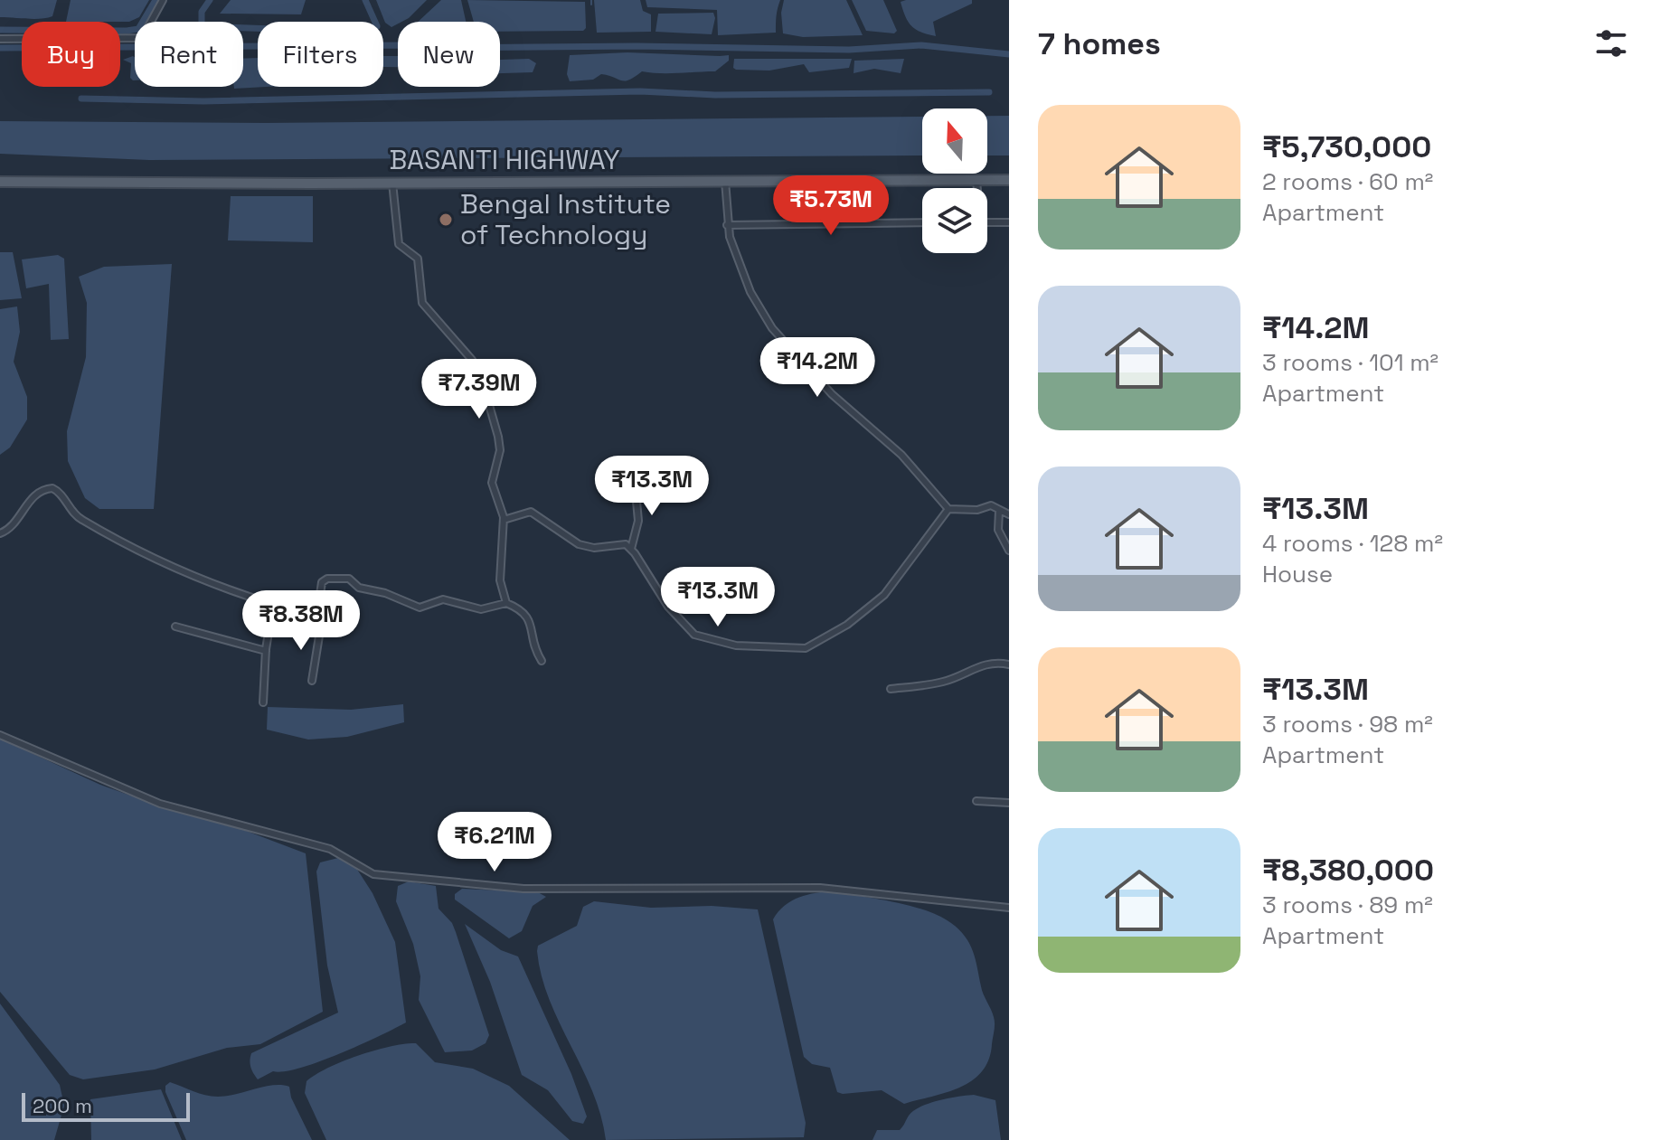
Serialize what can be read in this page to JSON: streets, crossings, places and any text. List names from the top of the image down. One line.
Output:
{"streets":{"main road":["BASANTI HIGHWAY"]},"places":["Bengal Institute of Technology"],"scale_bar":"200 m","north":"top","page":{"heading":"7 homes","chip":["Buy","Rent","Filters","New"],"list":[{"name":"₹5,730,000","note":"2 rooms · 60 m² · Apartment"},{"name":"₹14.2M","note":"3 rooms · 101 m² · Apartment"},{"name":"₹13.3M","note":"4 rooms · 128 m² · House"},{"name":"₹13.3M","note":"3 rooms · 98 m² · Apartment"},{"name":"₹8,380,000","note":"3 rooms · 89 m² · Apartment"}],"price":["₹5.73M","₹14.2M","₹7.39M","₹13.3M","₹13.3M","₹8.38M","₹6.21M"],"scale":"200 m"}}
